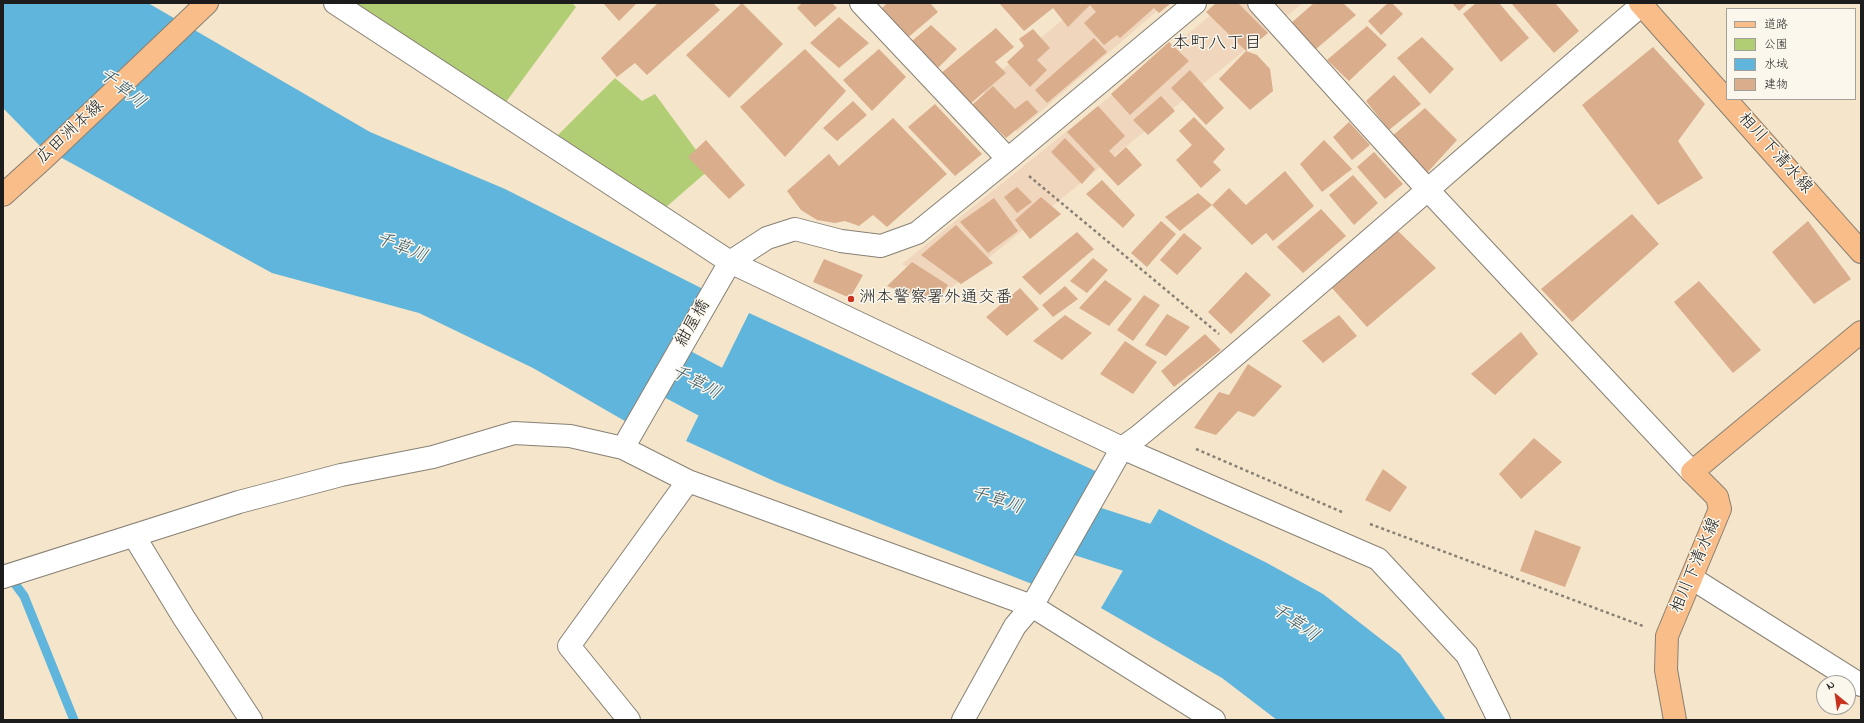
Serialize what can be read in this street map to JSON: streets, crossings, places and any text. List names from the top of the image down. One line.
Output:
{"streets":{"main road":["広田洲本線","相川下清水線"],"street":["紺屋橋"]},"districts":["本町八丁目"],"water":["千草川"],"places":["洲本警察署外通交番"],"legend":["道路","公園","水域","建物"],"north":"top left"}
